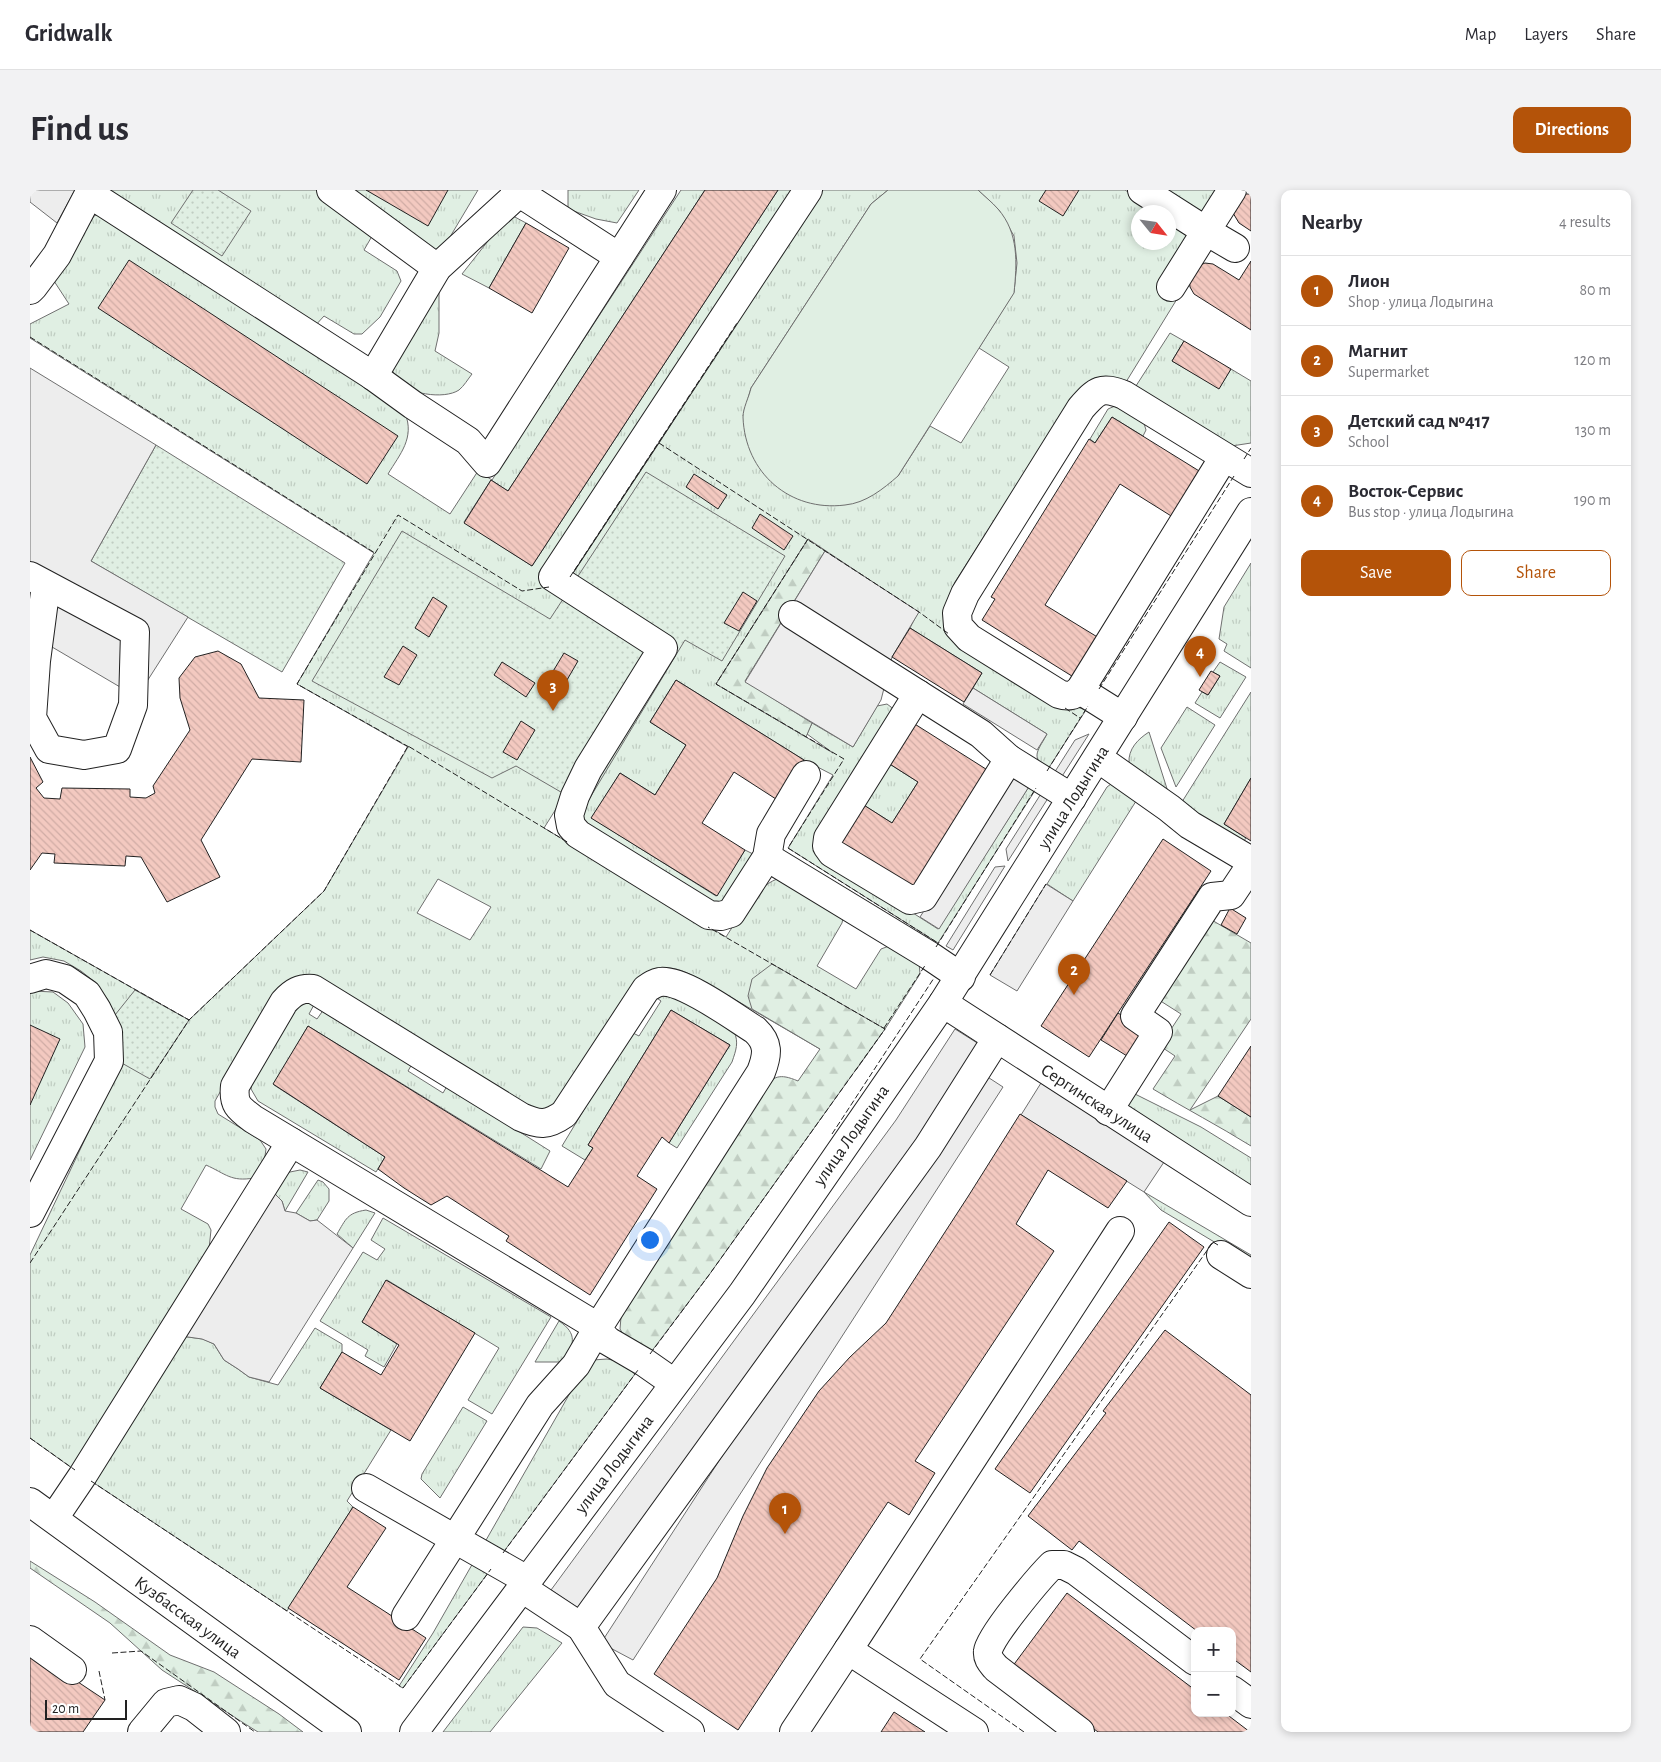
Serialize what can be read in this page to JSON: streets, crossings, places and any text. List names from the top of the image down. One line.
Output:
{"streets":{"main road":["улица Лодыгина","Сергинская улица","Кузбасская улица"]},"crossings":[["улица Лодыгина","Сергинская улица"]],"scale_bar":"20 m","north":"bottom right","page":{"header":"Gridwalk","nav":["Map","Layers","Share"],"buttons":["Directions",["Save","Share"]],"title":"Find us","heading":["Nearby","4 results"],"list":[{"mark":"1","name":"Лион","note":"Shop · улица Лодыгина","value":"80 m"},{"mark":"2","name":"Магнит","note":"Supermarket","value":"120 m"},{"mark":"3","name":"Детский сад №417","note":"School","value":"130 m"},{"mark":"4","name":"Восток-Сервис","note":"Bus stop · улица Лодыгина","value":"190 m"}],"pins":["4","3","2","1"],"map_buttons":["+","−"],"scale":"20 m"}}
